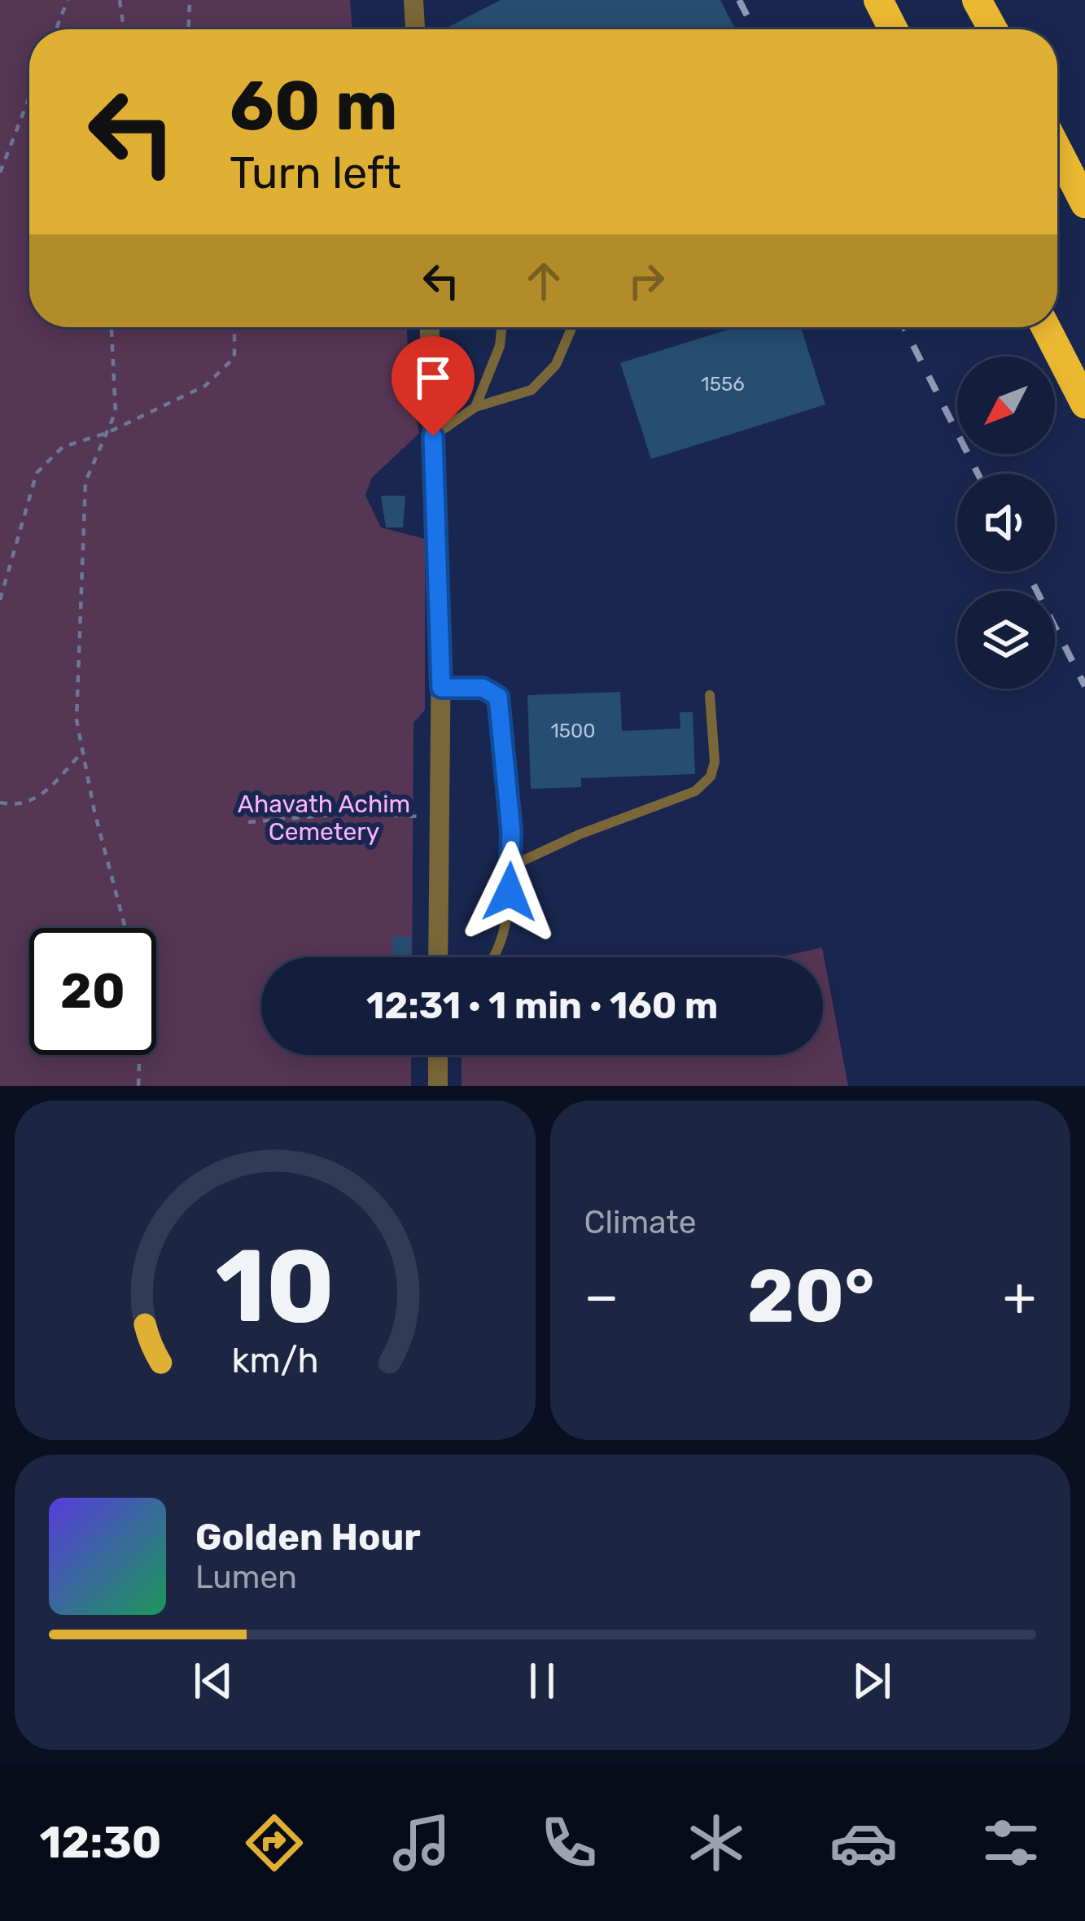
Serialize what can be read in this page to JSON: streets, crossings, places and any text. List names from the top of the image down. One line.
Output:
{"parks":["Ahavath Achim Cemetery"],"house_numbers":["1556","1500"],"north":"bottom left","page":{"turn":["60 m","Turn left"],"limit":"20","trip":"12:31 · 1 min · 160 m","tile":"Climate","heat":["−","20°","+"],"song":["Golden Hour","Lumen"],"tabs":"12:30","gauge":["10","km/h"]}}
